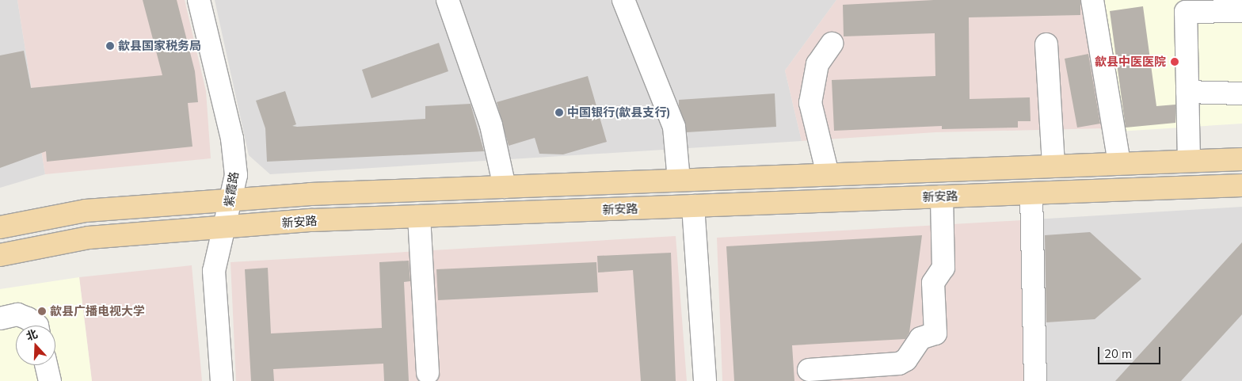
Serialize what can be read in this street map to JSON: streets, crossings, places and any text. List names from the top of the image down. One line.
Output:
{"streets":{"main road":["新安路"],"street":["紫霞路"]},"crossings":[["紫霞路","新安路"]],"places":["歙县国家税务局","歙县中医医院","中国银行(歙县支行)","歙县广播电视大学"],"scale_bar":"20 m","north":"top"}
